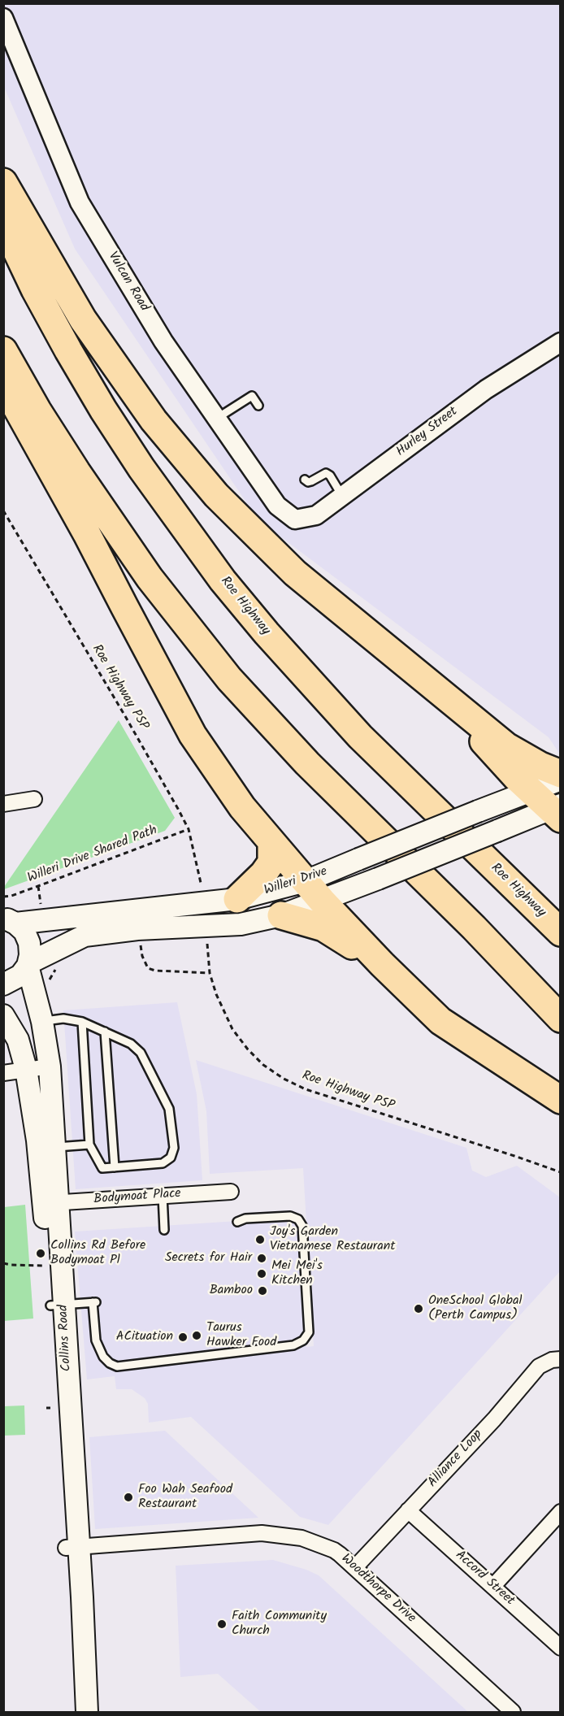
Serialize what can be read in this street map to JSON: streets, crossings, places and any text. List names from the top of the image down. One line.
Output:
{"streets":{"highway":["Roe Highway"],"main road":["Willeri Drive","Collins Road"],"street":["Vulcan Road","Hurley Street","Bodymoat Place","Alliance Loop","Accord Street","Woodthorpe Drive"],"path":["Roe Highway PSP","Willeri Drive Shared Path"]},"crossings":[["Vulcan Road","Hurley Street"],["Roe Highway PSP","Willeri Drive Shared Path"],["Willeri Drive","Collins Road"],["Bodymoat Place","Collins Road"],["Collins Road","Woodthorpe Drive"],["Alliance Loop","Accord Street"],["Alliance Loop","Woodthorpe Drive"]],"places":["Joy's Garden Vietnamese Restaurant","Collins Rd Before Bodymoat Pl","Secrets for Hair","Mei Mei's Kitchen","Bamboo","OneSchool Global (Perth Campus)","Taurus Hawker Food","ACituation","Foo Wah Seafood Restaurant","Faith Community Church"]}
